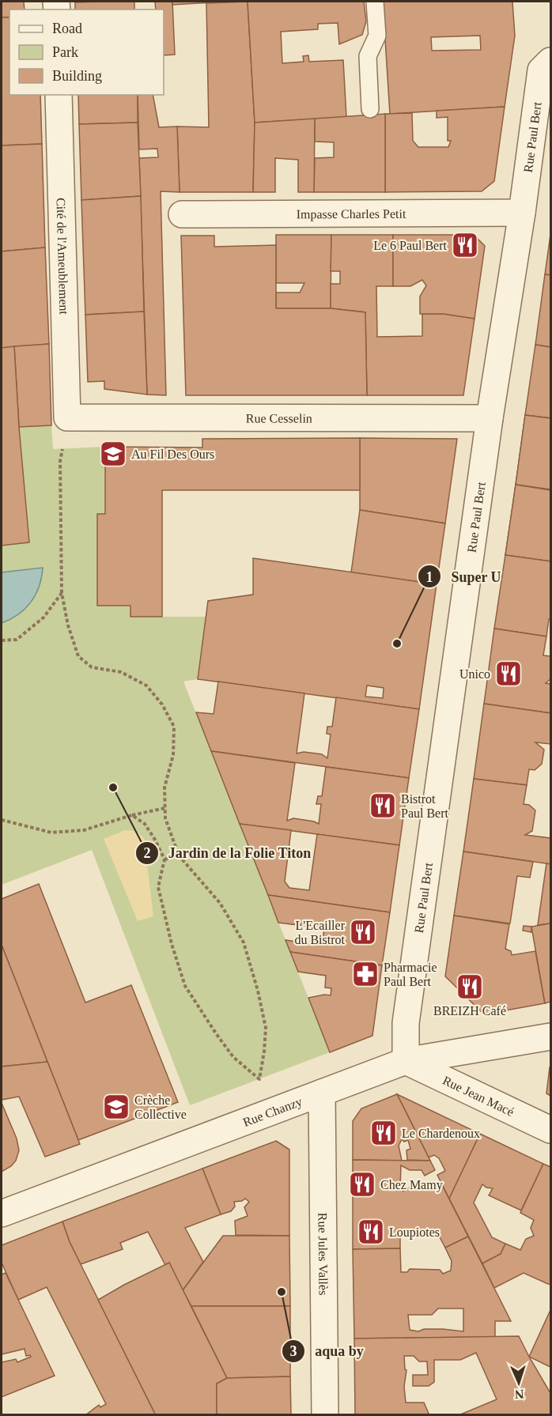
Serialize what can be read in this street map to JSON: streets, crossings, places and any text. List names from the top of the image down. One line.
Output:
{"streets":{"street":["Rue Paul Bert","Impasse Charles Petit","Cité de l'Ameublement","Rue Cesselin","Rue Jean Macé","Rue Chanzy","Rue Jules Vallès"]},"crossings":[["Rue Paul Bert","Impasse Charles Petit"],["Rue Paul Bert","Rue Cesselin"],["Rue Paul Bert","Rue Jean Macé"],["Rue Paul Bert","Rue Chanzy"],["Cité de l'Ameublement","Rue Cesselin"],["Rue Jean Macé","Rue Chanzy"],["Rue Chanzy","Rue Jules Vallès"]],"places":{"restaurant":["Le 6 Paul Bert","Unico","Bistrot Paul Bert","L'Ecailler du Bistrot","BREIZH Café","Le Chardenoux","Chez Mamy","Loupiotes"],"school or university":["Au Fil Des Ours","Crèche Collective"],"other":["Super U","Jardin de la Folie Titon","aqua by"],"pharmacy":["Pharmacie Paul Bert"]},"legend":["Road","Park","Building"],"north":"bottom"}
